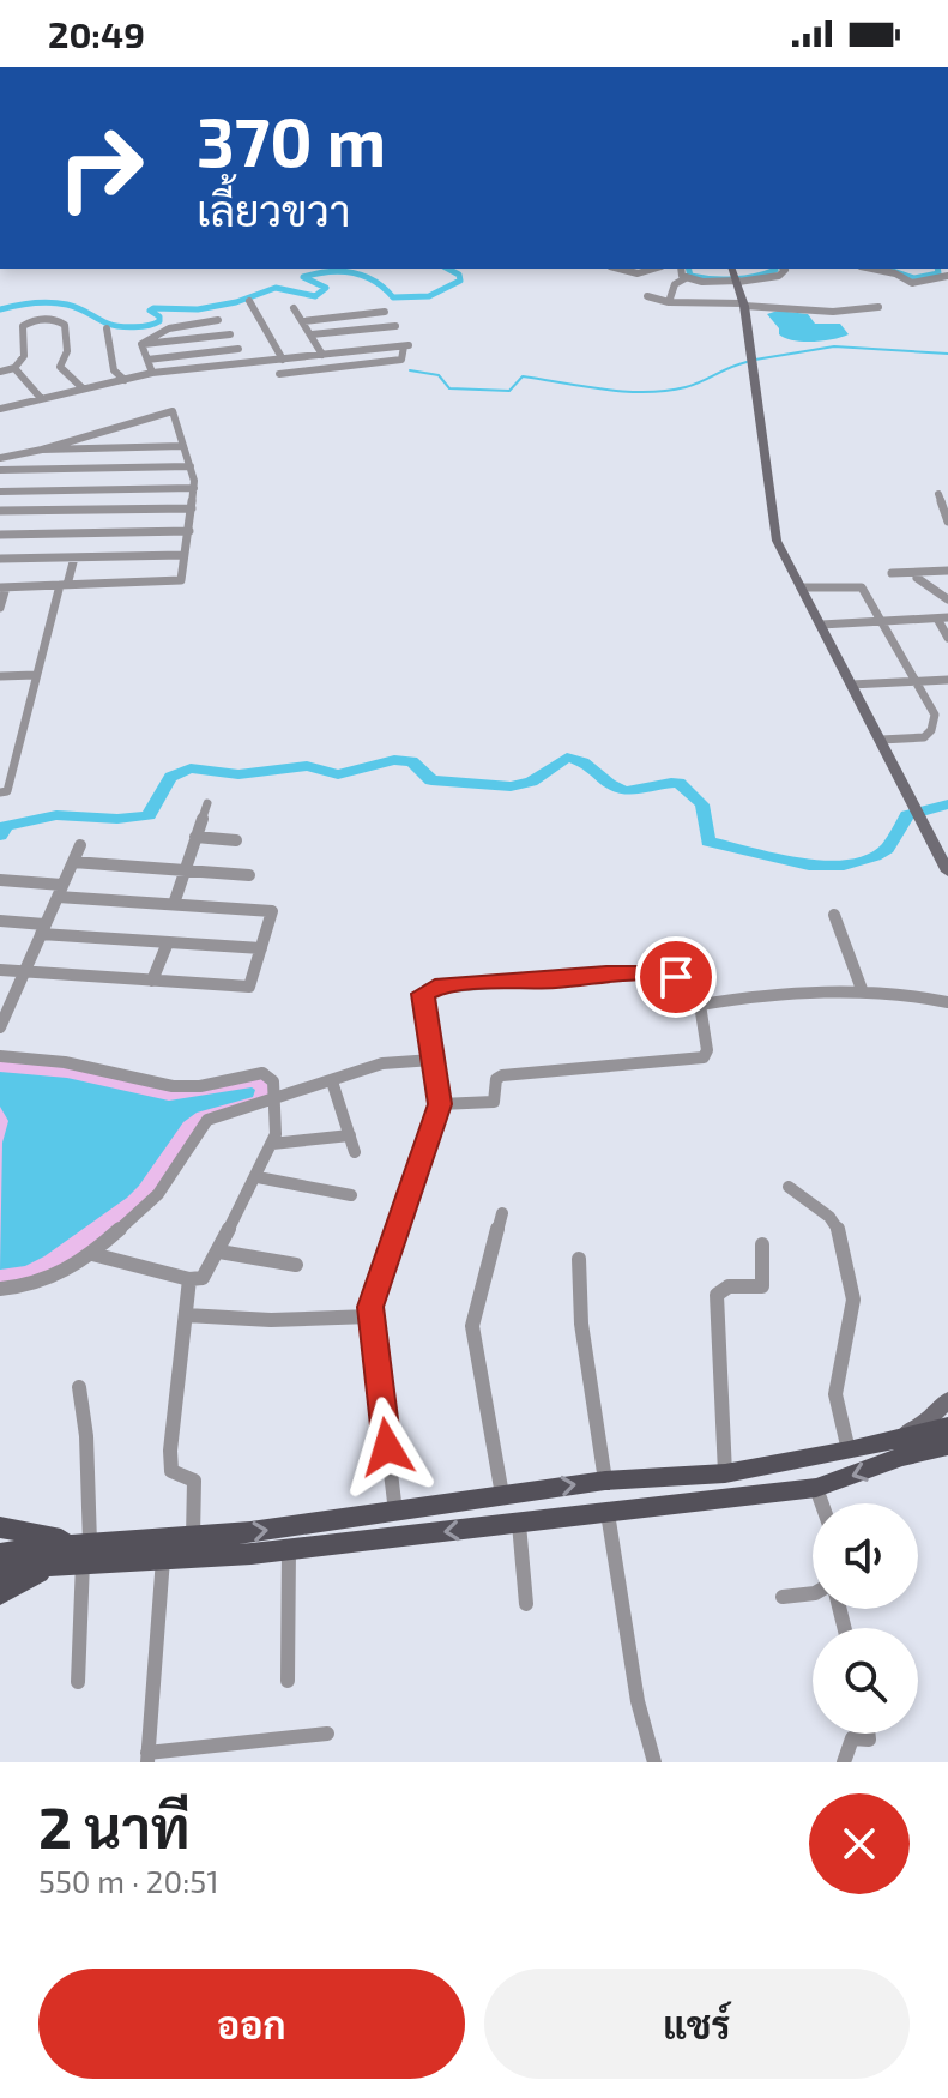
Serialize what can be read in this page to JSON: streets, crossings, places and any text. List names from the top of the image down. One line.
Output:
{"page":{"status":"20:49","turn":["370 m","เลี้ยวขวา"],"heading":["2 นาที","550 m · 20:51"],"buttons":["ออก","แชร์"]}}
